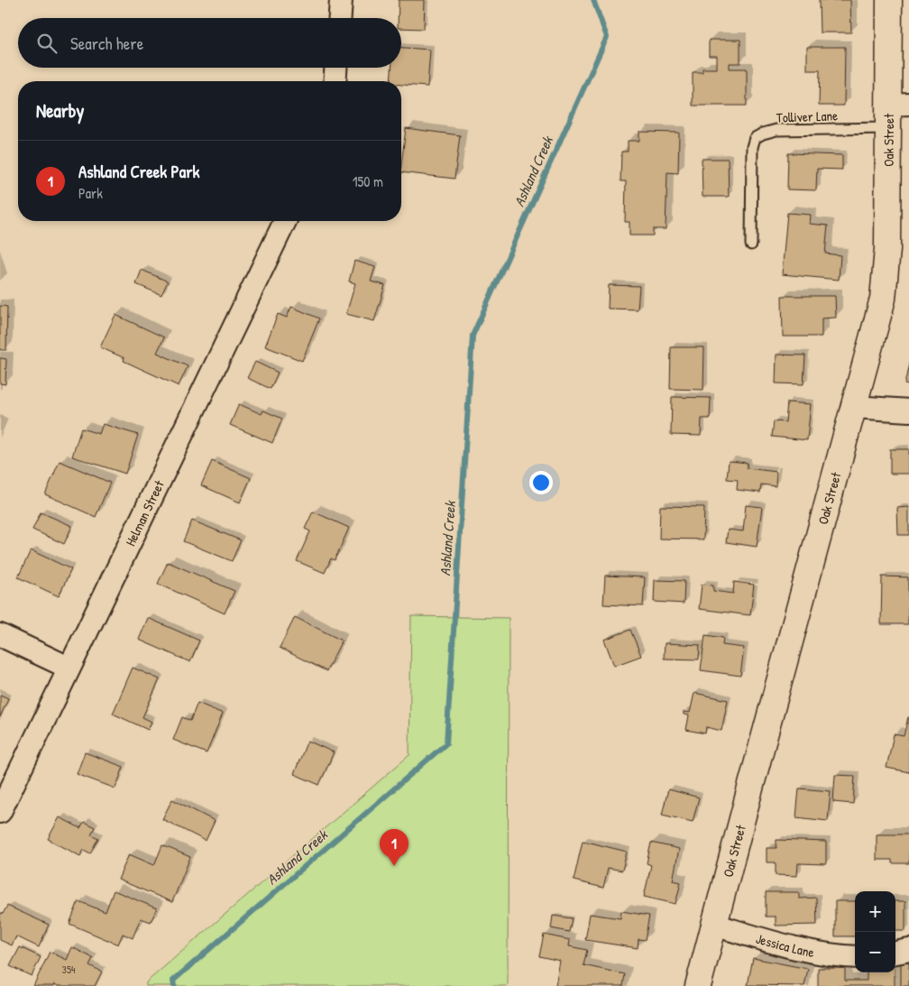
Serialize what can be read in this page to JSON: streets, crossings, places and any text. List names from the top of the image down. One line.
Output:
{"streets":{"street":["Oak Street","Helman Street","Jessica Lane"],"lane":["Tolliver Lane"]},"crossings":[["Tolliver Lane","Oak Street"],["Oak Street","Jessica Lane"]],"water":["Ashland Creek"],"house_numbers":["354"],"page":{"search":"Search here","heading":"Nearby","list":[{"mark":"1","name":"Ashland Creek Park","note":"Park","value":"150 m"}],"pins":"1","map_buttons":["+","−"]}}
